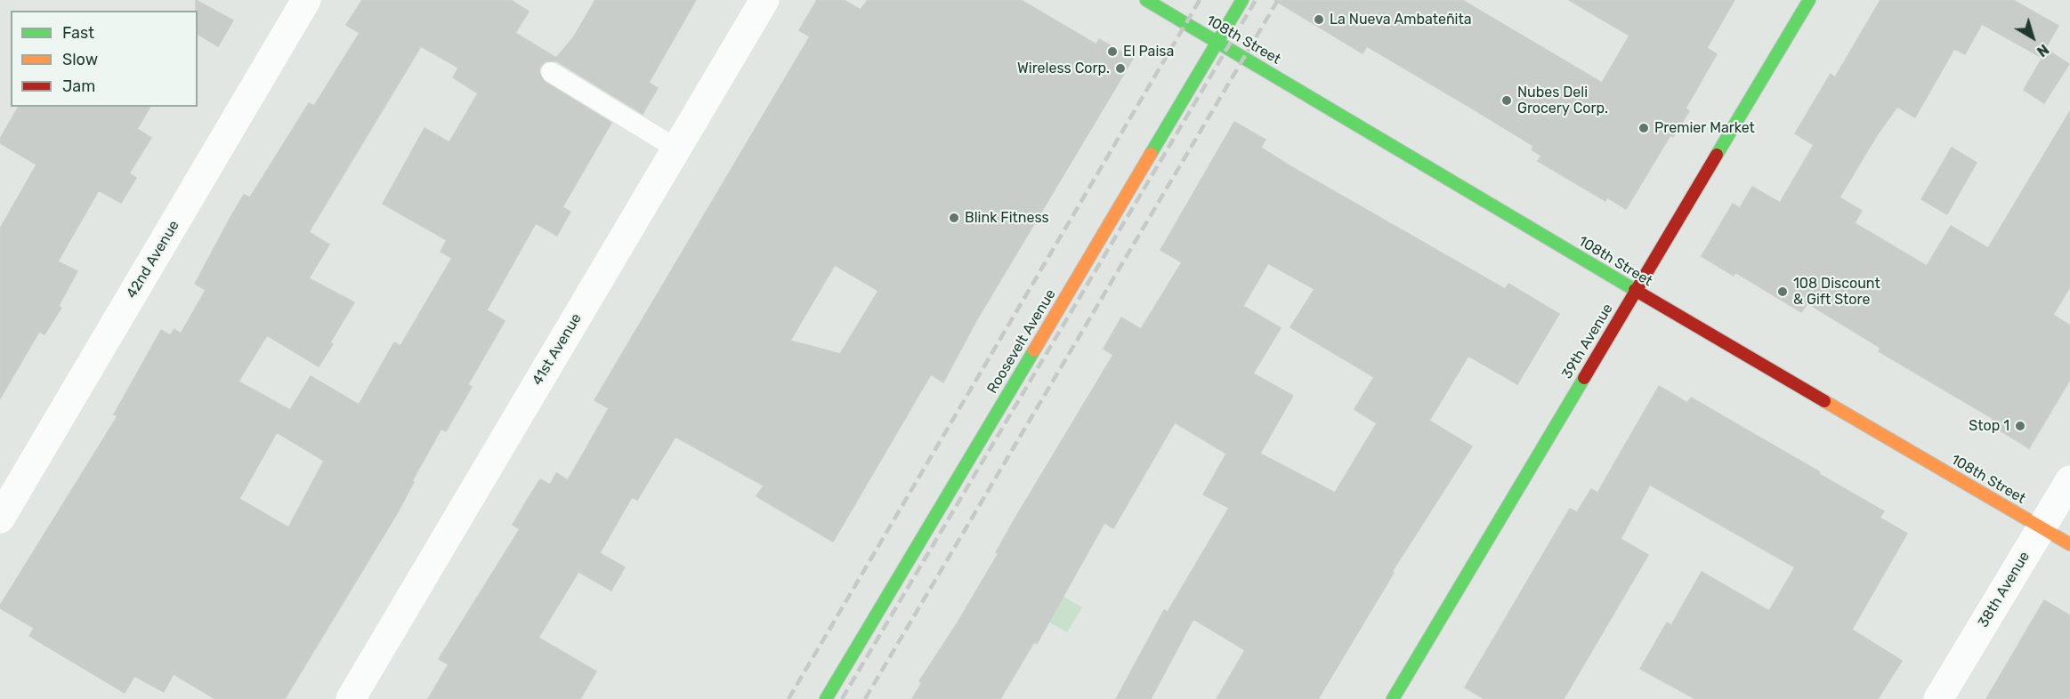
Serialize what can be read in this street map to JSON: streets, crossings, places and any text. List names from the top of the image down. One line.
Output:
{"streets":{"main road":["108th Street","Roosevelt Avenue","39th Avenue"],"street":["42nd Avenue","41st Avenue","38th Avenue"]},"crossings":[["108th Street","Roosevelt Avenue"],["108th Street","39th Avenue"],["108th Street","38th Avenue"]],"places":["La Nueva Ambateñita","El Paisa","Wireless Corp.","Nubes Deli Grocery Corp.","Premier Market","Blink Fitness","108 Discount & Gift Store","Stop 1"],"legend":["Fast","Slow","Jam"],"north":"bottom right"}
